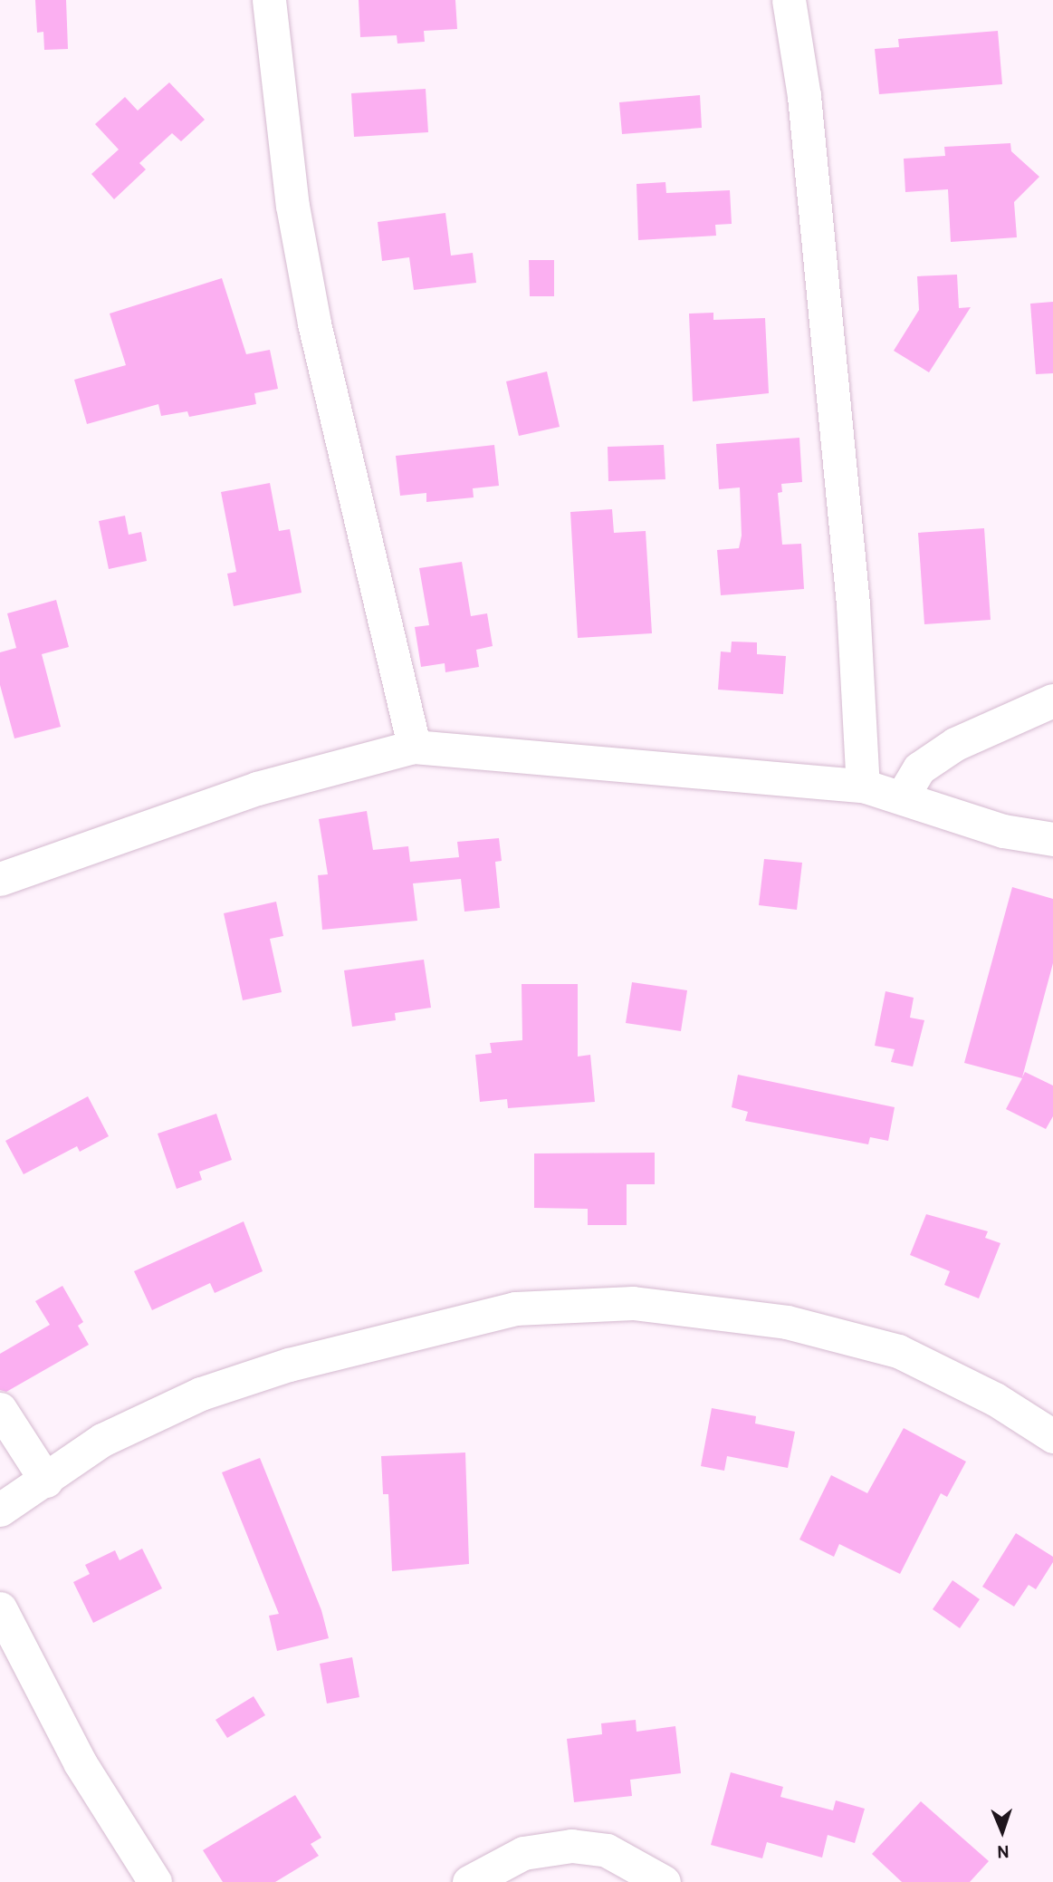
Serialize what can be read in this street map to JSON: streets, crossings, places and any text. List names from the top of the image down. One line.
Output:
{"north":"bottom"}
